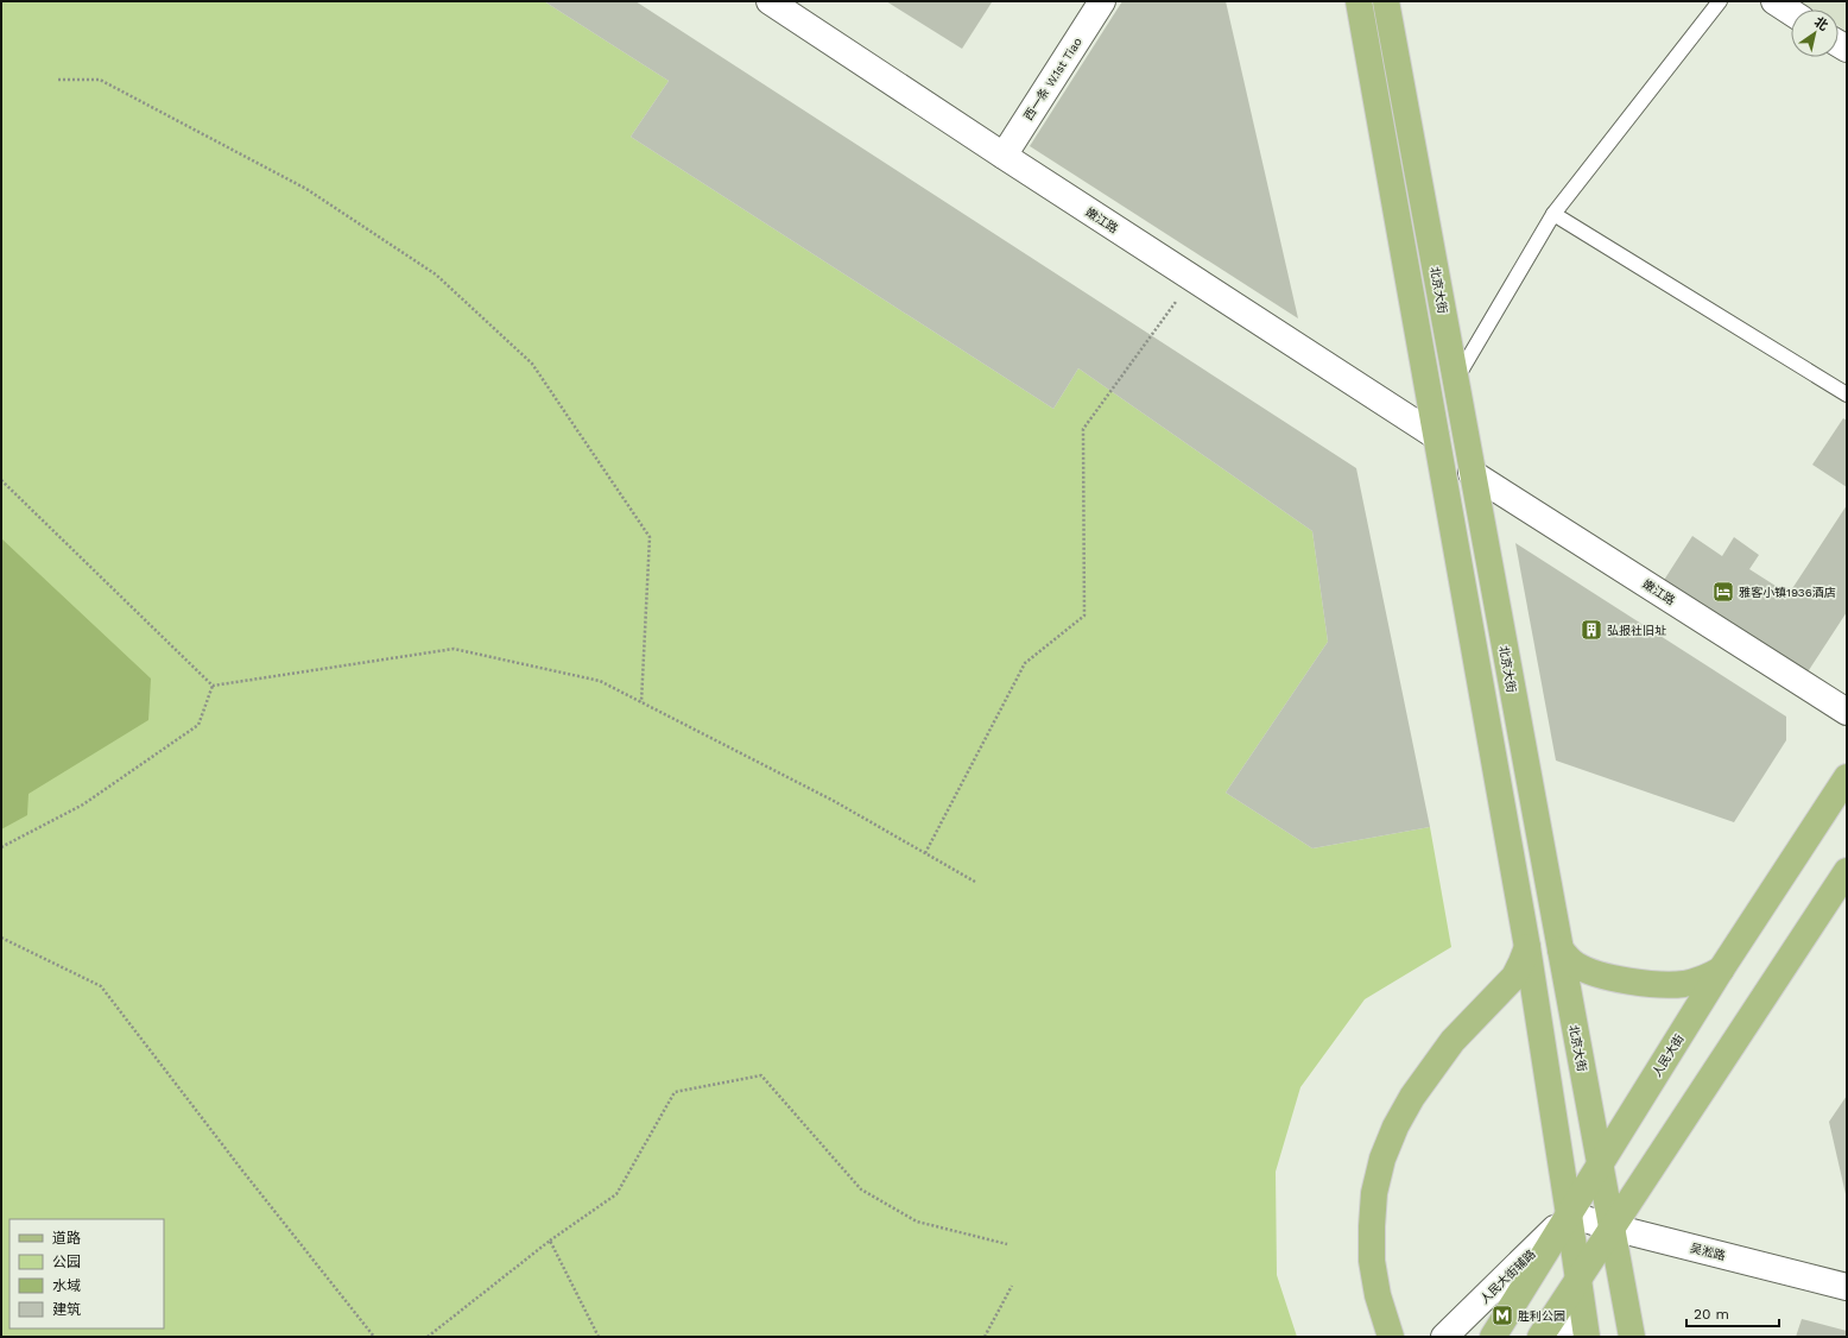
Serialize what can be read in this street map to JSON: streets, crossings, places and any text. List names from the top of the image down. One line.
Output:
{"streets":{"main road":["西一条 W.1st Tiao","嫩江路","北京大街","人民大街","吴淞路","人民大街辅路"]},"crossings":[["西一条 W.1st Tiao","嫩江路"],["嫩江路","北京大街"],["北京大街","人民大街"],["北京大街","吴淞路"],["人民大街","吴淞路"],["人民大街","人民大街辅路"],["吴淞路","人民大街辅路"]],"places":{"hotel":["雅客小镇1936酒店"],"building":["弘报社旧址"],"metro station":["胜利公园"]},"legend":["道路","公园","水域","建筑"],"scale_bar":"20 m","north":"top right"}
